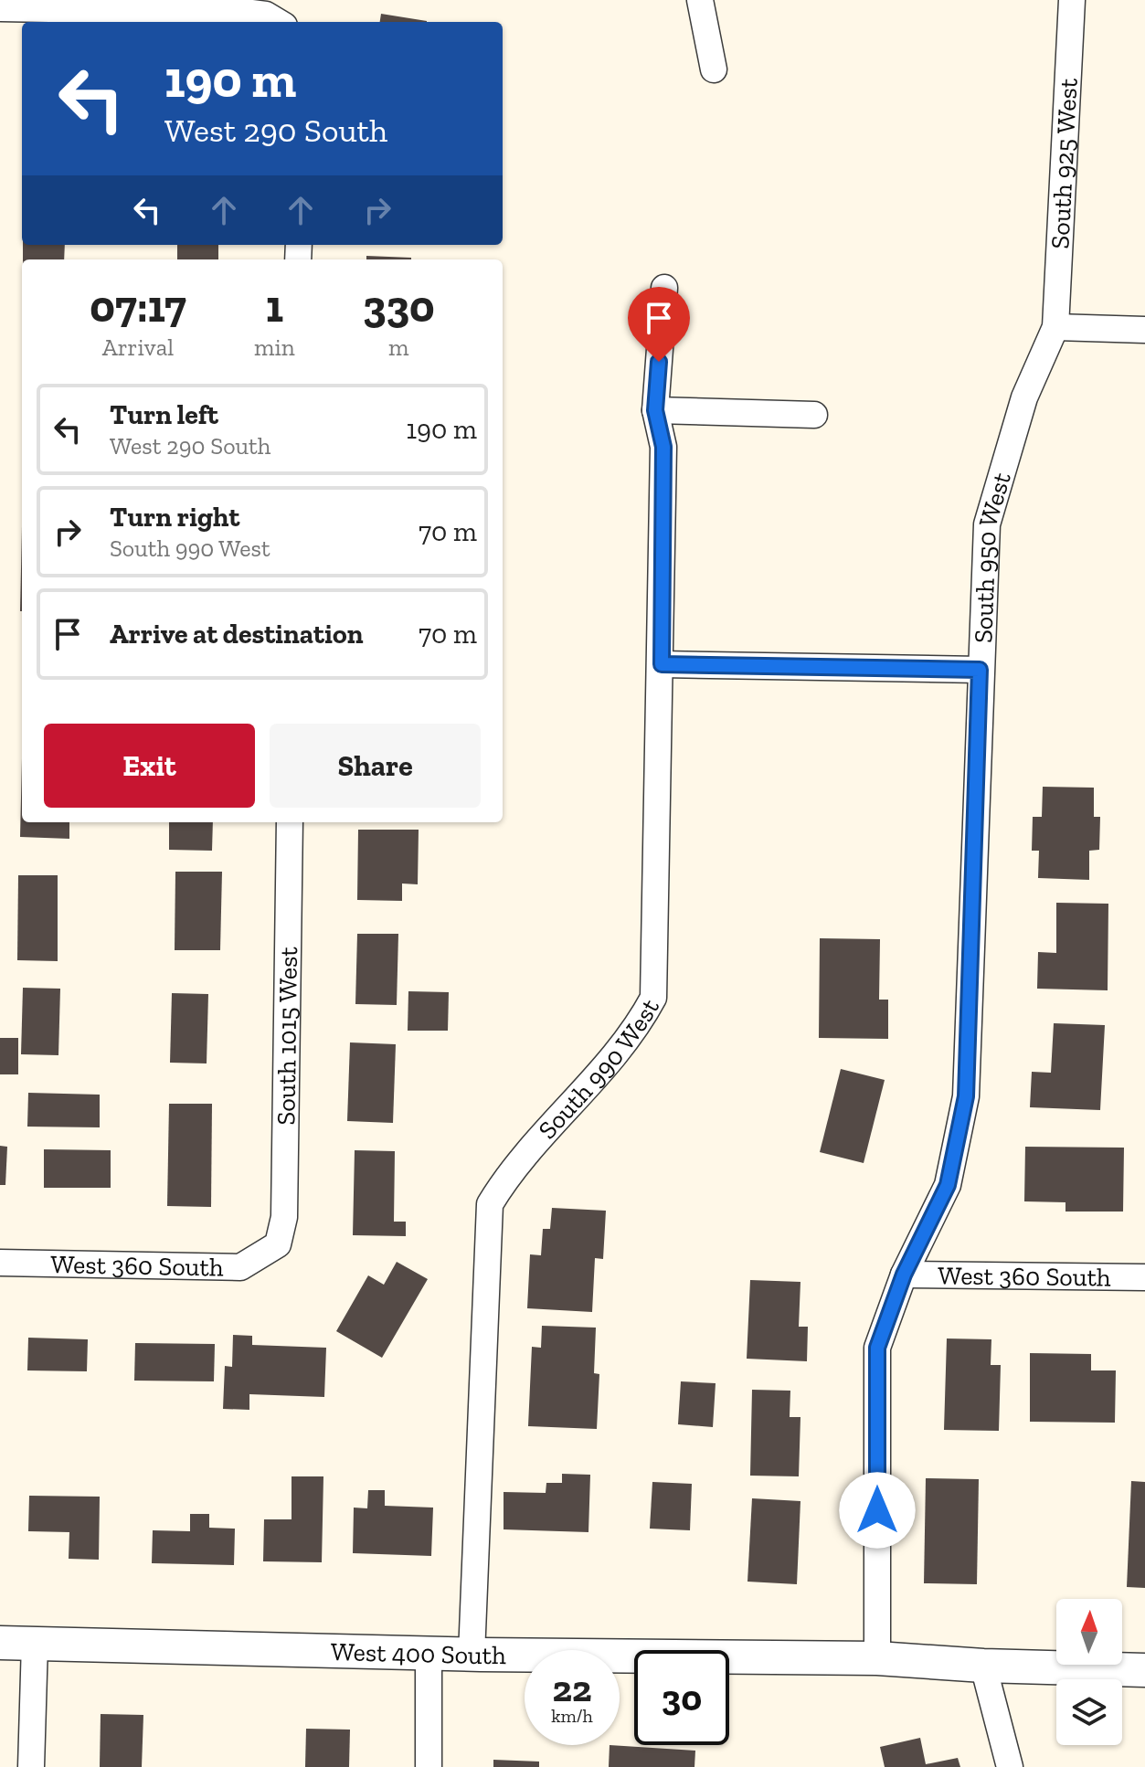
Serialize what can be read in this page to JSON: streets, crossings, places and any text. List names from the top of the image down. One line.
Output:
{"streets":{"street":["South 925 West","South 950 West","South 1015 West","South 990 West","West 360 South","West 400 South"]},"crossings":[["South 925 West","South 950 West"],["South 950 West","West 360 South"],["South 950 West","West 400 South"],["South 1015 West","West 360 South"],["South 990 West","West 400 South"]],"north":"top","page":{"turn":["190 m","West 290 South"],"eta":["07:17","Arrival","1","min","330","m"],"list":[{"name":"Turn left","note":"West 290 South","value":"190 m"},{"name":"Turn right","note":"South 990 West","value":"70 m"},{"name":"Arrive at destination","value":"70 m"}],"buttons":["Exit","Share"],"speed":"22 km/h","limit":"30"}}
